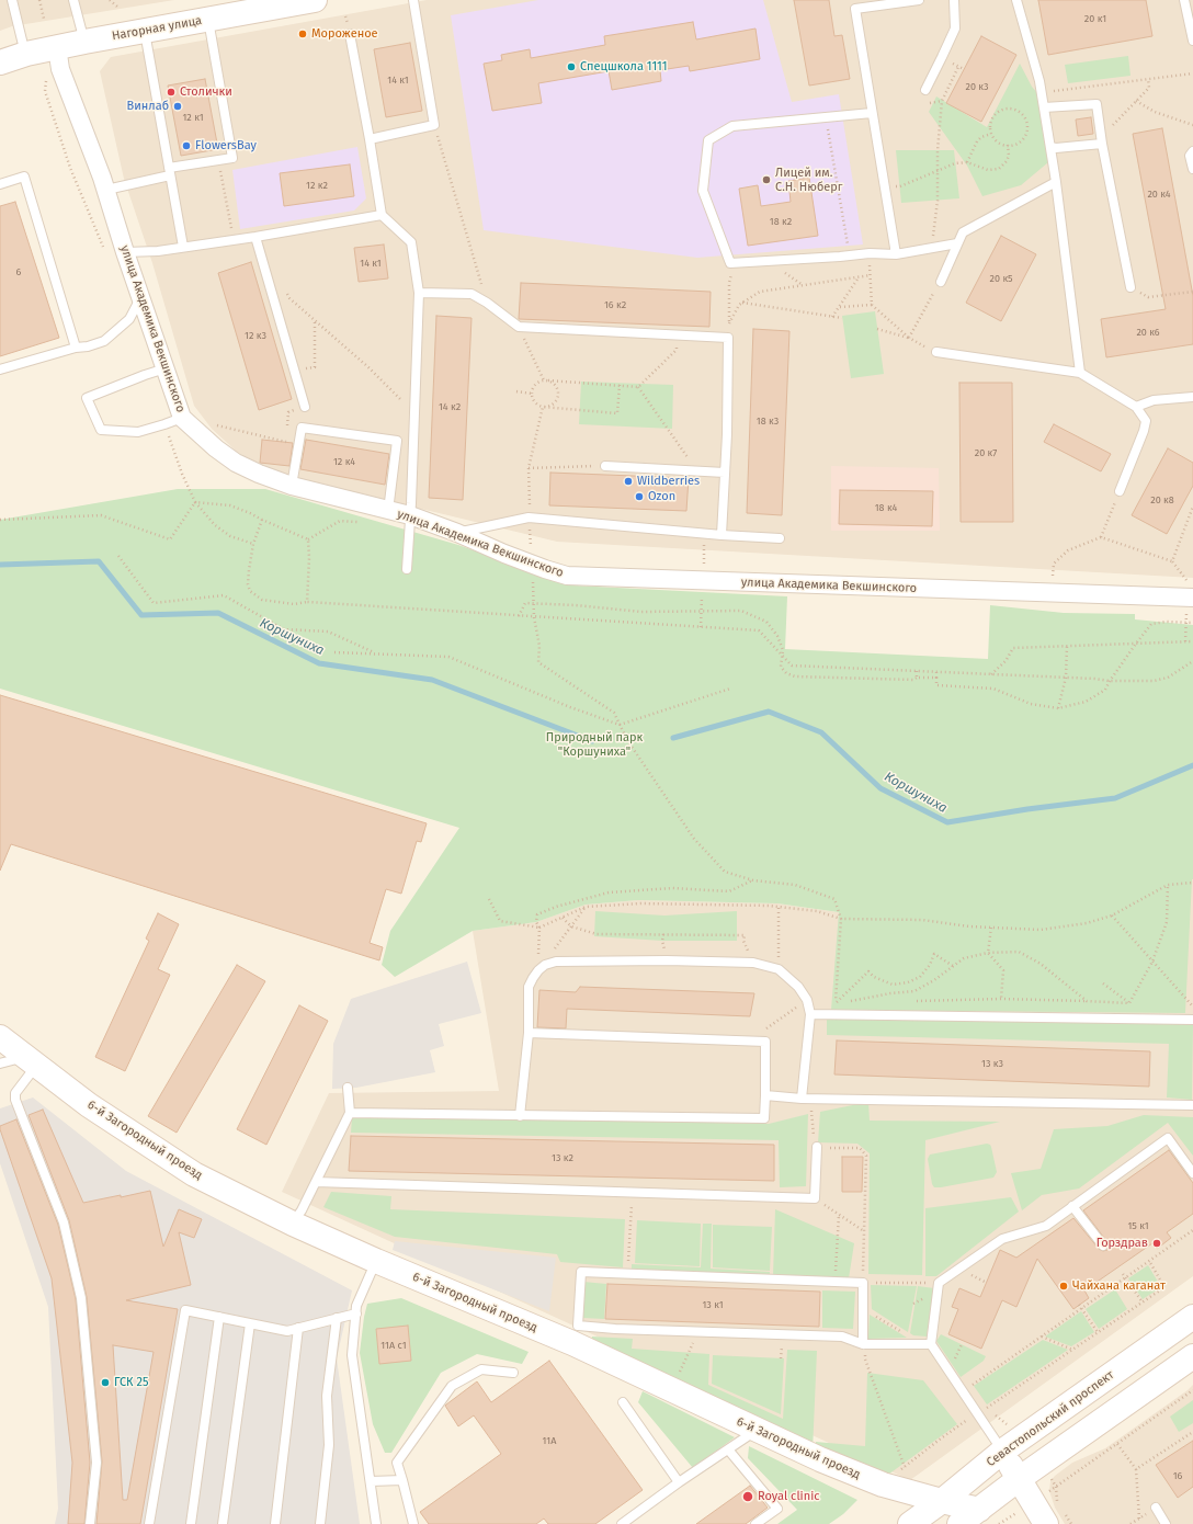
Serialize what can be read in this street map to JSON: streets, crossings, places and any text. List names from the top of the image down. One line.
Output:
{"streets":{"street":["Нагорная улица","улица Академика Векшинского","6-й Загородный проезд","Севастопольский проспект"]},"crossings":[["Нагорная улица","улица Академика Векшинского"],["6-й Загородный проезд","Севастопольский проспект"]],"water":["Коршуниха"],"parks":["Природный парк \"Коршуниха\""],"places":["Мороженое","Спецшкола 1111","Столички","Винлаб","FlowersBay","Лицей им. С.Н. Нюберг","Wildberries","Ozon","Горздрав","Чайхана каганат","ГСК 25","Royal clinic"],"house_numbers":["20 к1","14 к1","20 к3","12 к1","12 к2","20 к4","18 к2","14 к1","6","20 к5","16 к2","20 к6","12 к3","14 к2","18 к3","20 к7","12 к4","20 к8","18 к4","13 к3","13 к2","15 к1","13 к1","11А с1","11А","16"]}
